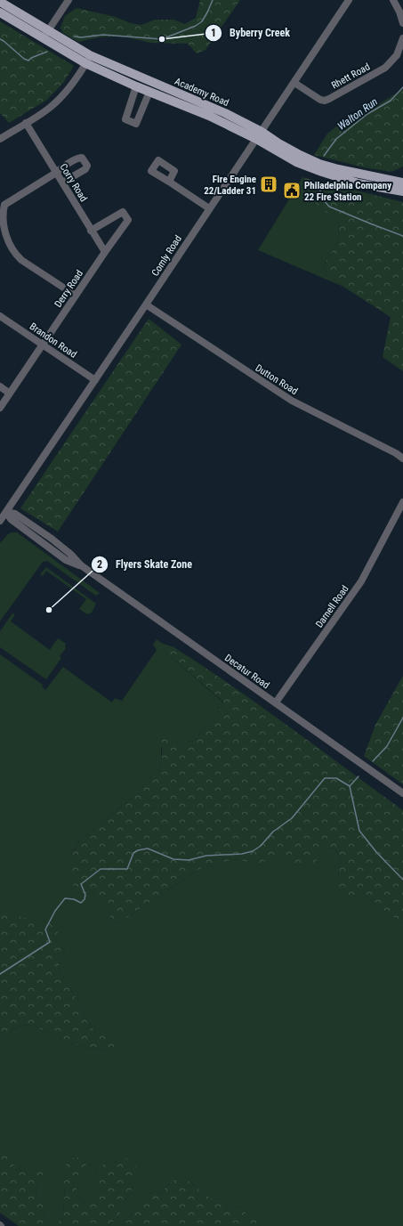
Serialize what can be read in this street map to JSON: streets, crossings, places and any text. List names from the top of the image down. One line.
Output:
{"streets":{"main road":["Academy Road"],"street":["Rhett Road","Corry Road","Comly Road","Derry Road","Brandon Road","Dutton Road","Darnell Road","Decatur Road"]},"crossings":[["Rhett Road","Comly Road"],["Academy Road","Comly Road"],["Corry Road","Derry Road"],["Comly Road","Brandon Road"],["Comly Road","Dutton Road"],["Comly Road","Decatur Road"],["Derry Road","Brandon Road"],["Darnell Road","Decatur Road"]],"water":["Walton Run"],"places":{"other":["Byberry Creek","Flyers Skate Zone"],"building":["Fire Engine 22/Ladder 31"],"public building":["Philadelphia Company 22 Fire Station"]}}
